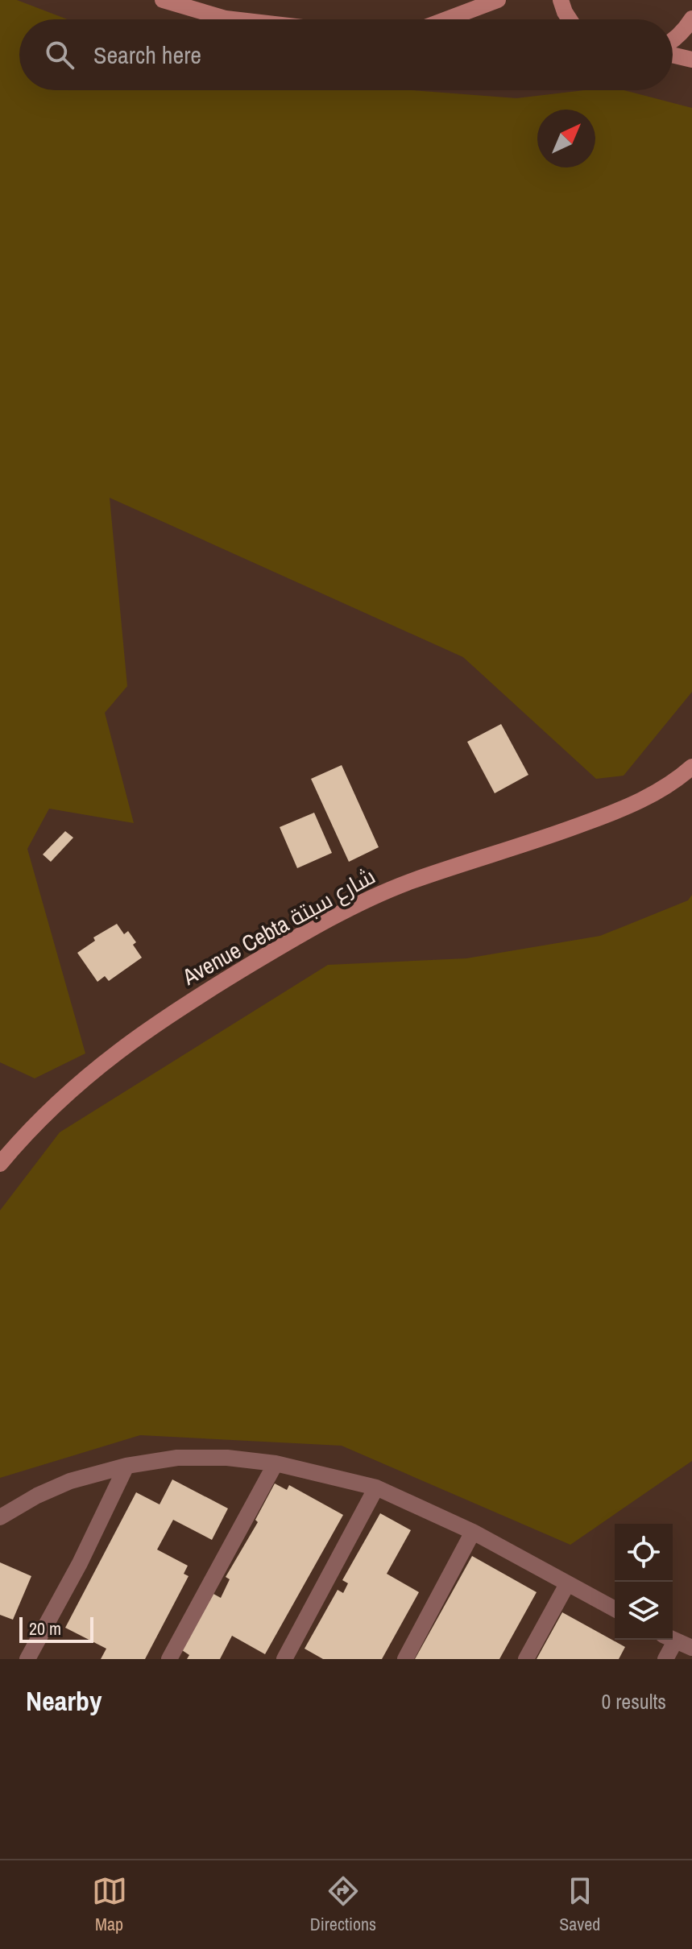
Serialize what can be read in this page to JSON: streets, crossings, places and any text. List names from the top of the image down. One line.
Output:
{"streets":{"street":["Avenue Cebta شارع سبتة"]},"scale_bar":"20 m","north":"top right","page":{"search":"Search here","scale":"20 m","heading":["Nearby","0 results"],"nav":["Map","Directions","Saved"]}}
